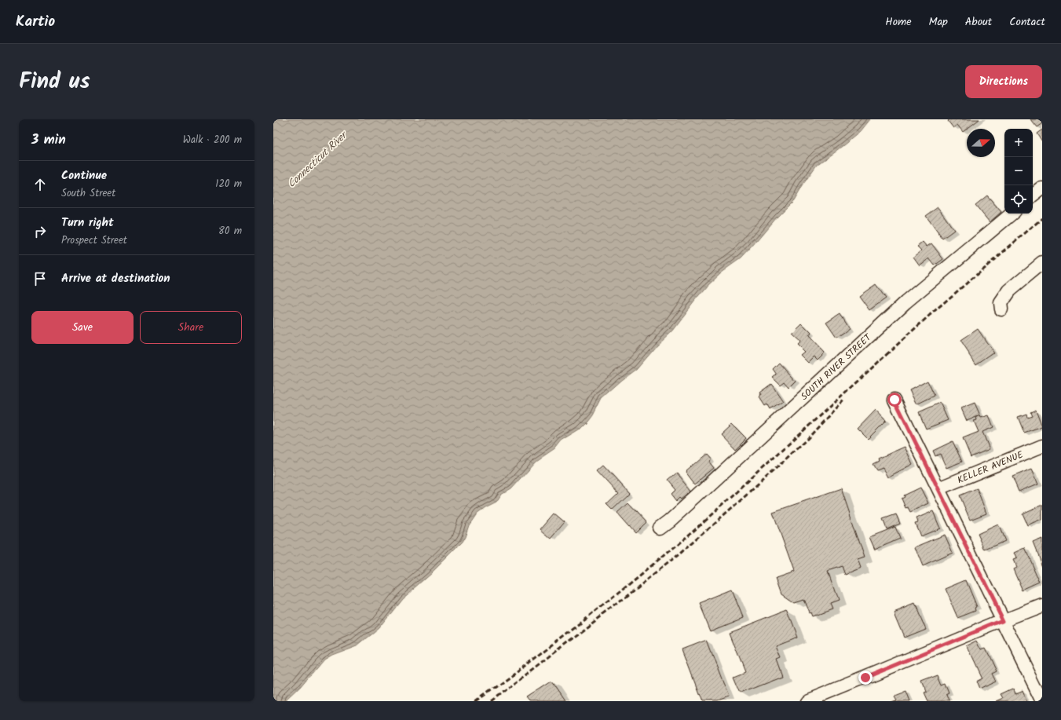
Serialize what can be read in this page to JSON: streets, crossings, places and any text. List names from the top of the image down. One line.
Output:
{"streets":{"street":["SOUTH RIVER STREET","KELLER AVENUE"]},"water":["Connecticut River"],"north":"right","page":{"header":"Kartio","nav":["Home","Map","About","Contact"],"title":"Find us","buttons":["Directions",["Save","Share"]],"heading":["3 min","Walk · 200 m"],"map_buttons":["+","−"],"list":[["Continue","South Street","120 m"],["Turn right","Prospect Street","80 m"],"Arrive at destination"]}}
